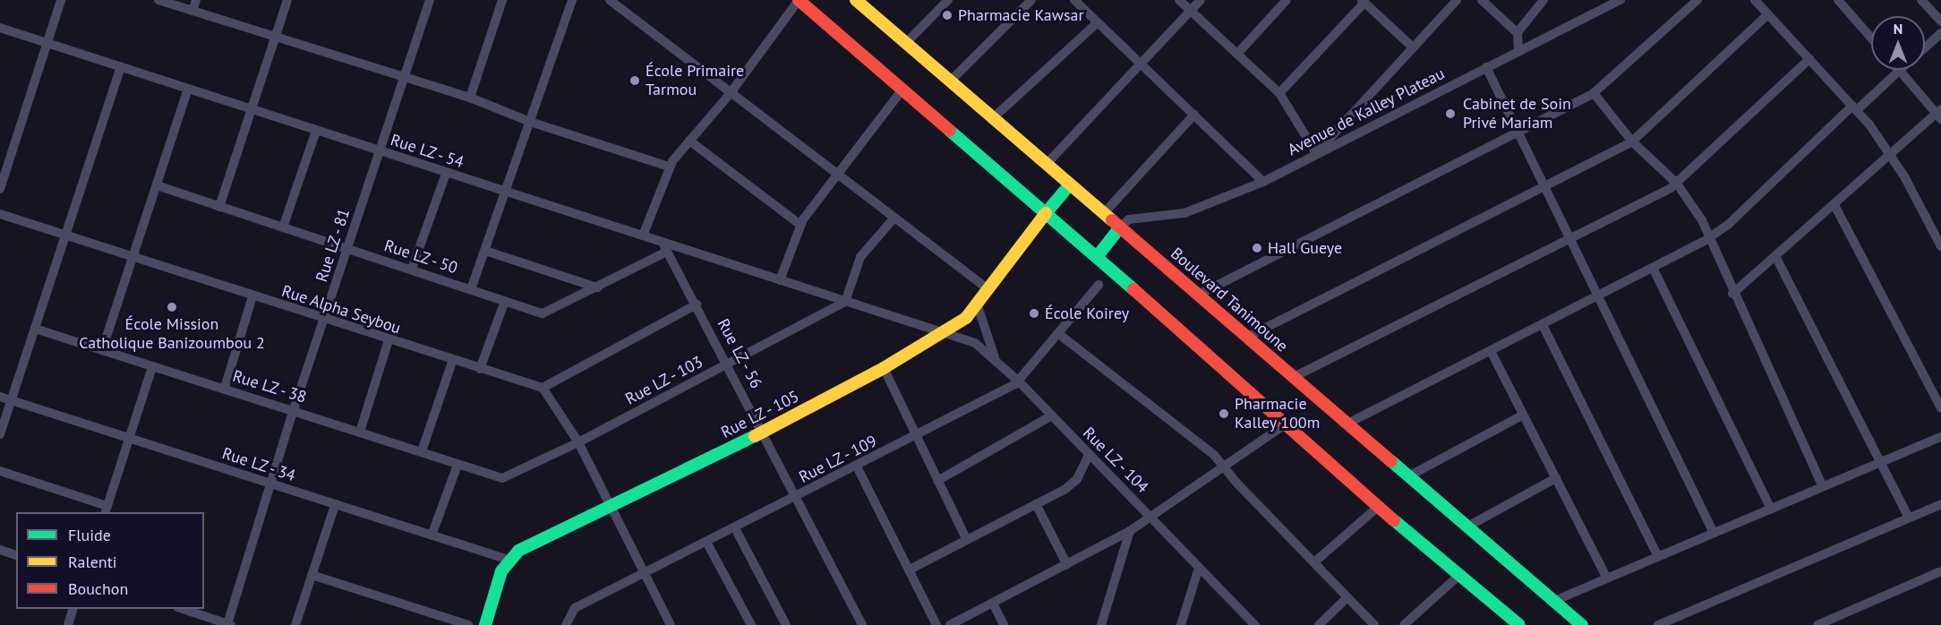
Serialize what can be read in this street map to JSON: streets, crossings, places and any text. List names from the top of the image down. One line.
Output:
{"streets":{"main road":["Boulevard Tanimoune","Rue LZ - 105"],"street":["Avenue de Kalley Plateau","Rue LZ - 54","Rue LZ - 81","Rue LZ - 50","Rue Alpha Seybou","Rue LZ - 56","Rue LZ - 103","Rue LZ - 38","Rue LZ - 109","Rue LZ - 104","Rue LZ - 34"]},"crossings":[["Avenue de Kalley Plateau","Boulevard Tanimoune"],["Rue LZ - 54","Rue LZ - 81"],["Rue LZ - 54","Rue LZ - 56"],["Rue LZ - 54","Rue LZ - 103"],["Rue LZ - 54","Rue LZ - 105"],["Rue LZ - 54","Rue LZ - 104"],["Rue LZ - 81","Rue LZ - 50"],["Rue LZ - 81","Rue Alpha Seybou"],["Rue LZ - 81","Rue LZ - 38"],["Rue LZ - 81","Rue LZ - 34"],["Rue LZ - 50","Rue LZ - 56"],["Boulevard Tanimoune","Rue LZ - 105"],["Rue LZ - 56","Rue LZ - 103"],["Rue LZ - 56","Rue LZ - 105"],["Rue LZ - 56","Rue LZ - 109"],["Rue LZ - 103","Rue LZ - 38"],["Rue LZ - 105","Rue LZ - 104"],["Rue LZ - 105","Rue LZ - 34"],["Rue LZ - 109","Rue LZ - 104"]],"places":["Pharmacie Kawsar","École Primaire Tarmou","Cabinet de Soin Privé Mariam","Hall Gueye","École Mission Catholique Banizoumbou 2","École Koirey","Pharmacie Kalley 100m"],"legend":["Fluide","Ralenti","Bouchon"],"north":"top"}
